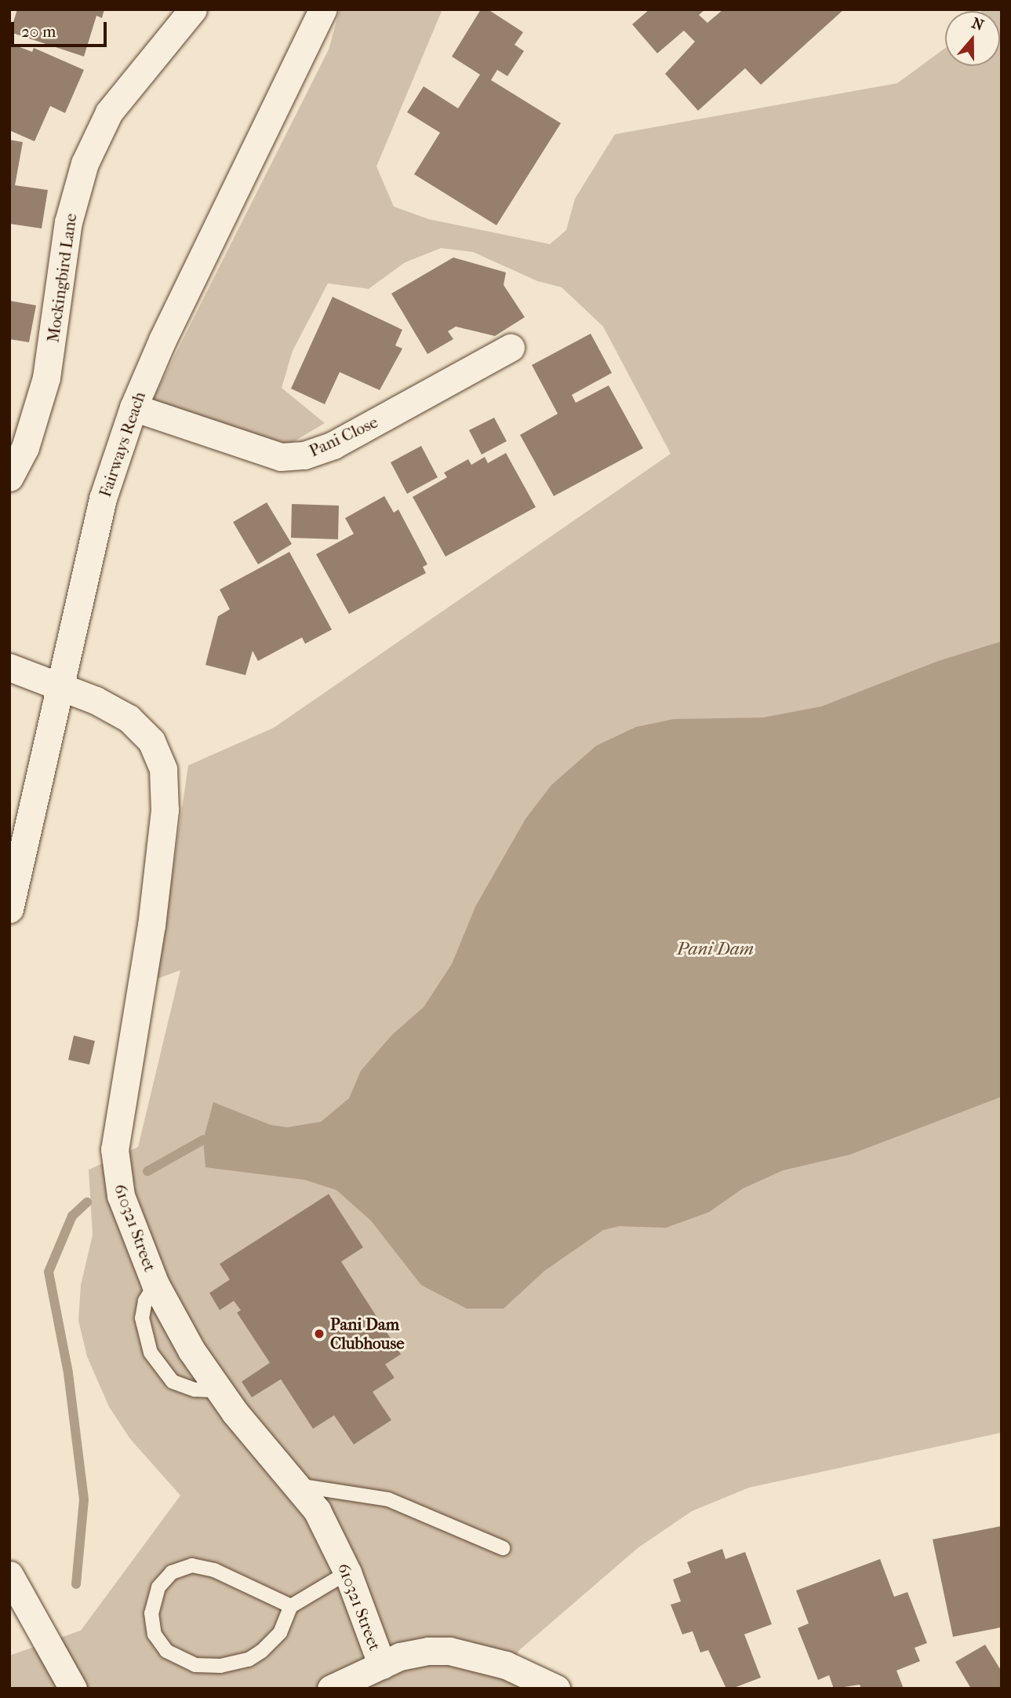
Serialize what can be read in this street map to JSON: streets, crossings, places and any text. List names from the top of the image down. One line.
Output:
{"streets":{"street":["Mockingbird Lane","Pani Close","Fairways Reach","610321 Street"]},"crossings":[["Pani Close","Fairways Reach"],["Fairways Reach","610321 Street"]],"water":["Pani Dam"],"places":["Pani Dam Clubhouse"],"scale_bar":"20 m","north":"top"}
